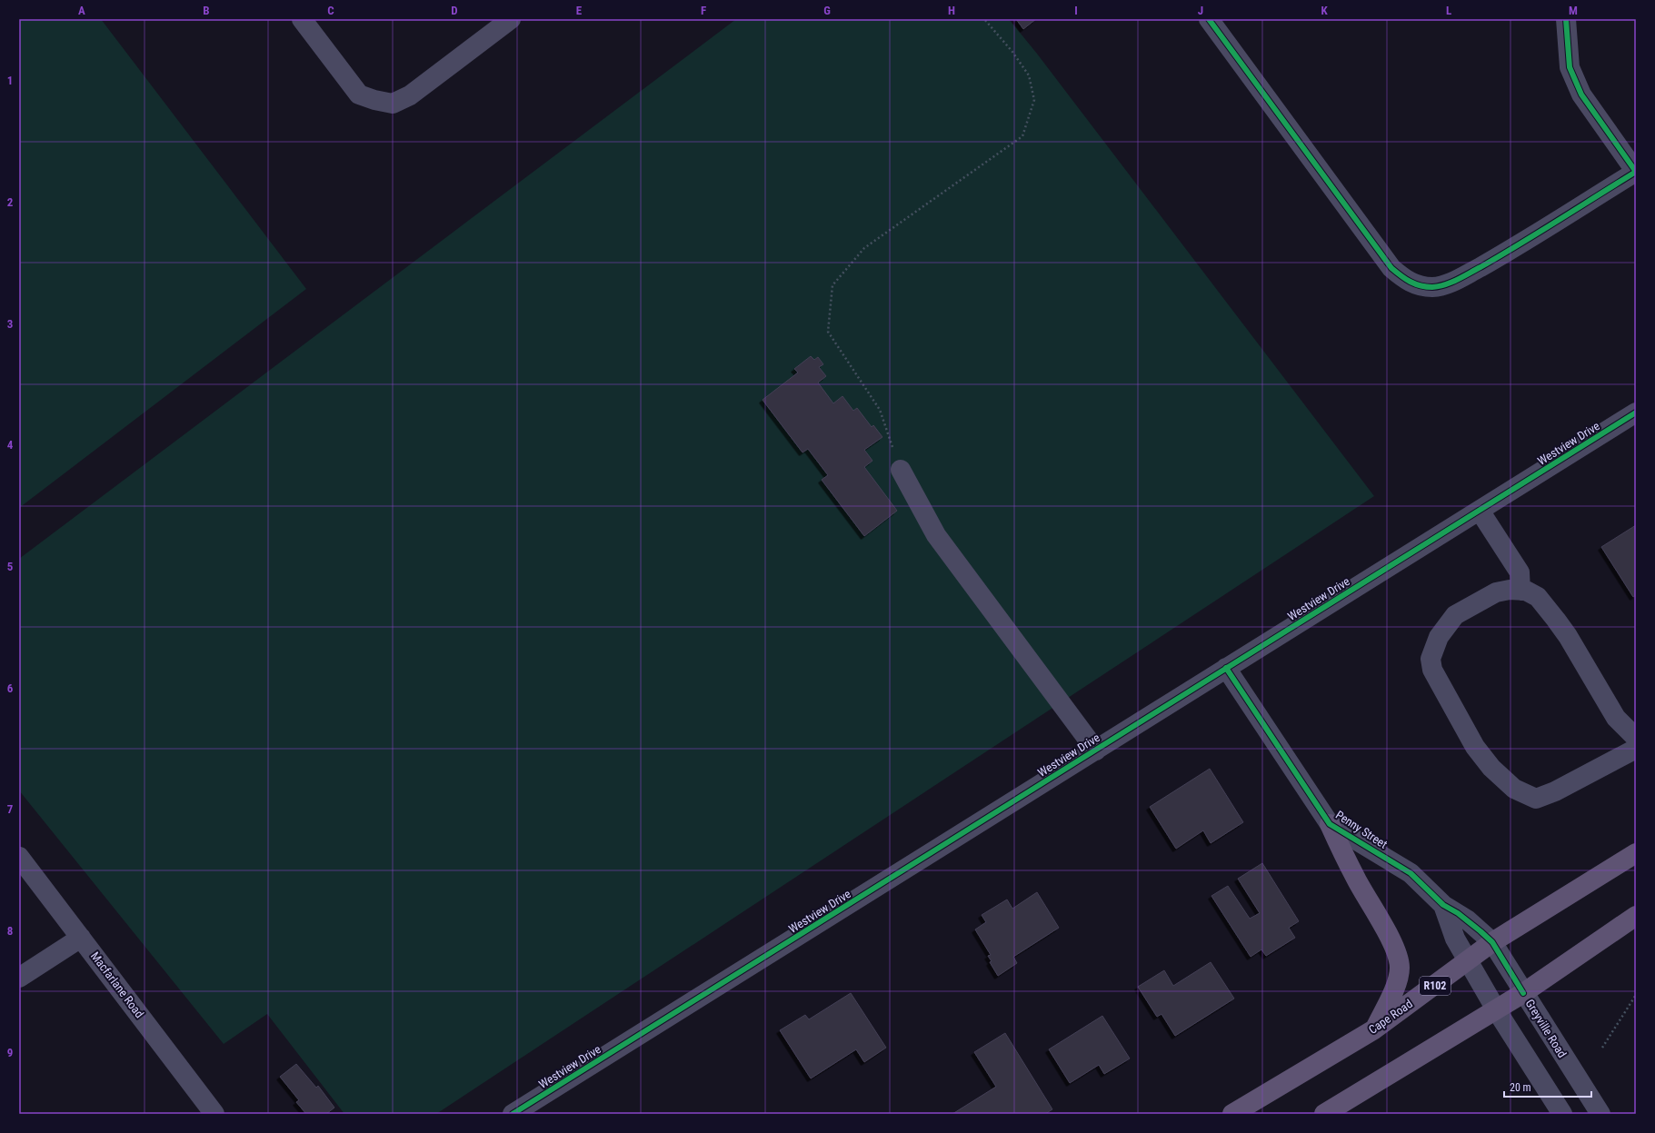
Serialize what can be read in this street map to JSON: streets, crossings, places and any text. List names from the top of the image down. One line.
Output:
{"streets":{"main road":["R102","Cape Road"],"street":["Westview Drive","Penny Street","Macfarlane Road","Greyville Road"]},"crossings":[["Westview Drive","Penny Street"],["Penny Street","Cape Road"],["Penny Street","Greyville Road"],["Cape Road","Greyville Road"]],"scale_bar":"20 m","grid":{"columns":["A","B","C","D","E","F","G","H","I","J","K","L","M"],"rows":["1","2","3","4","5","6","7","8","9"]}}
